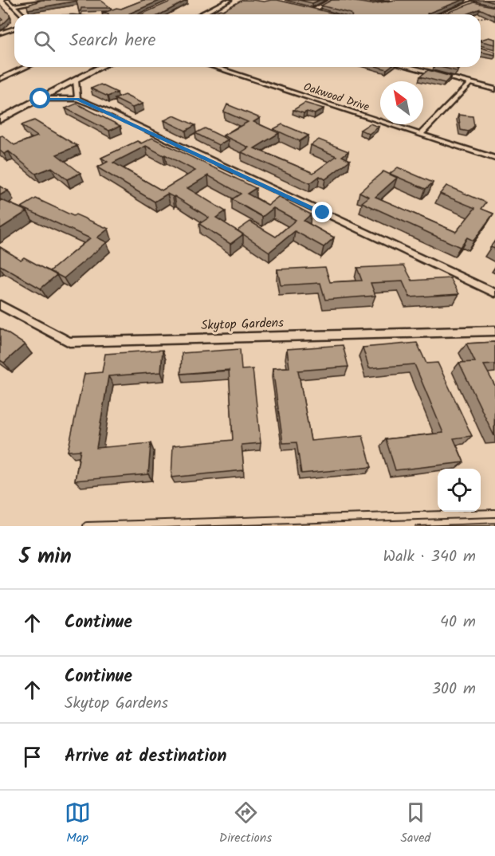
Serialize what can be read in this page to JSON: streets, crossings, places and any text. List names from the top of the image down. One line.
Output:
{"streets":{"street":["Oakwood Drive","Skytop Gardens"]},"north":"top left","page":{"search":"Search here","heading":["5 min","Walk · 340 m"],"list":[["Continue","40 m"],["Continue","Skytop Gardens","300 m"],"Arrive at destination"],"nav":["Map","Directions","Saved"]}}
